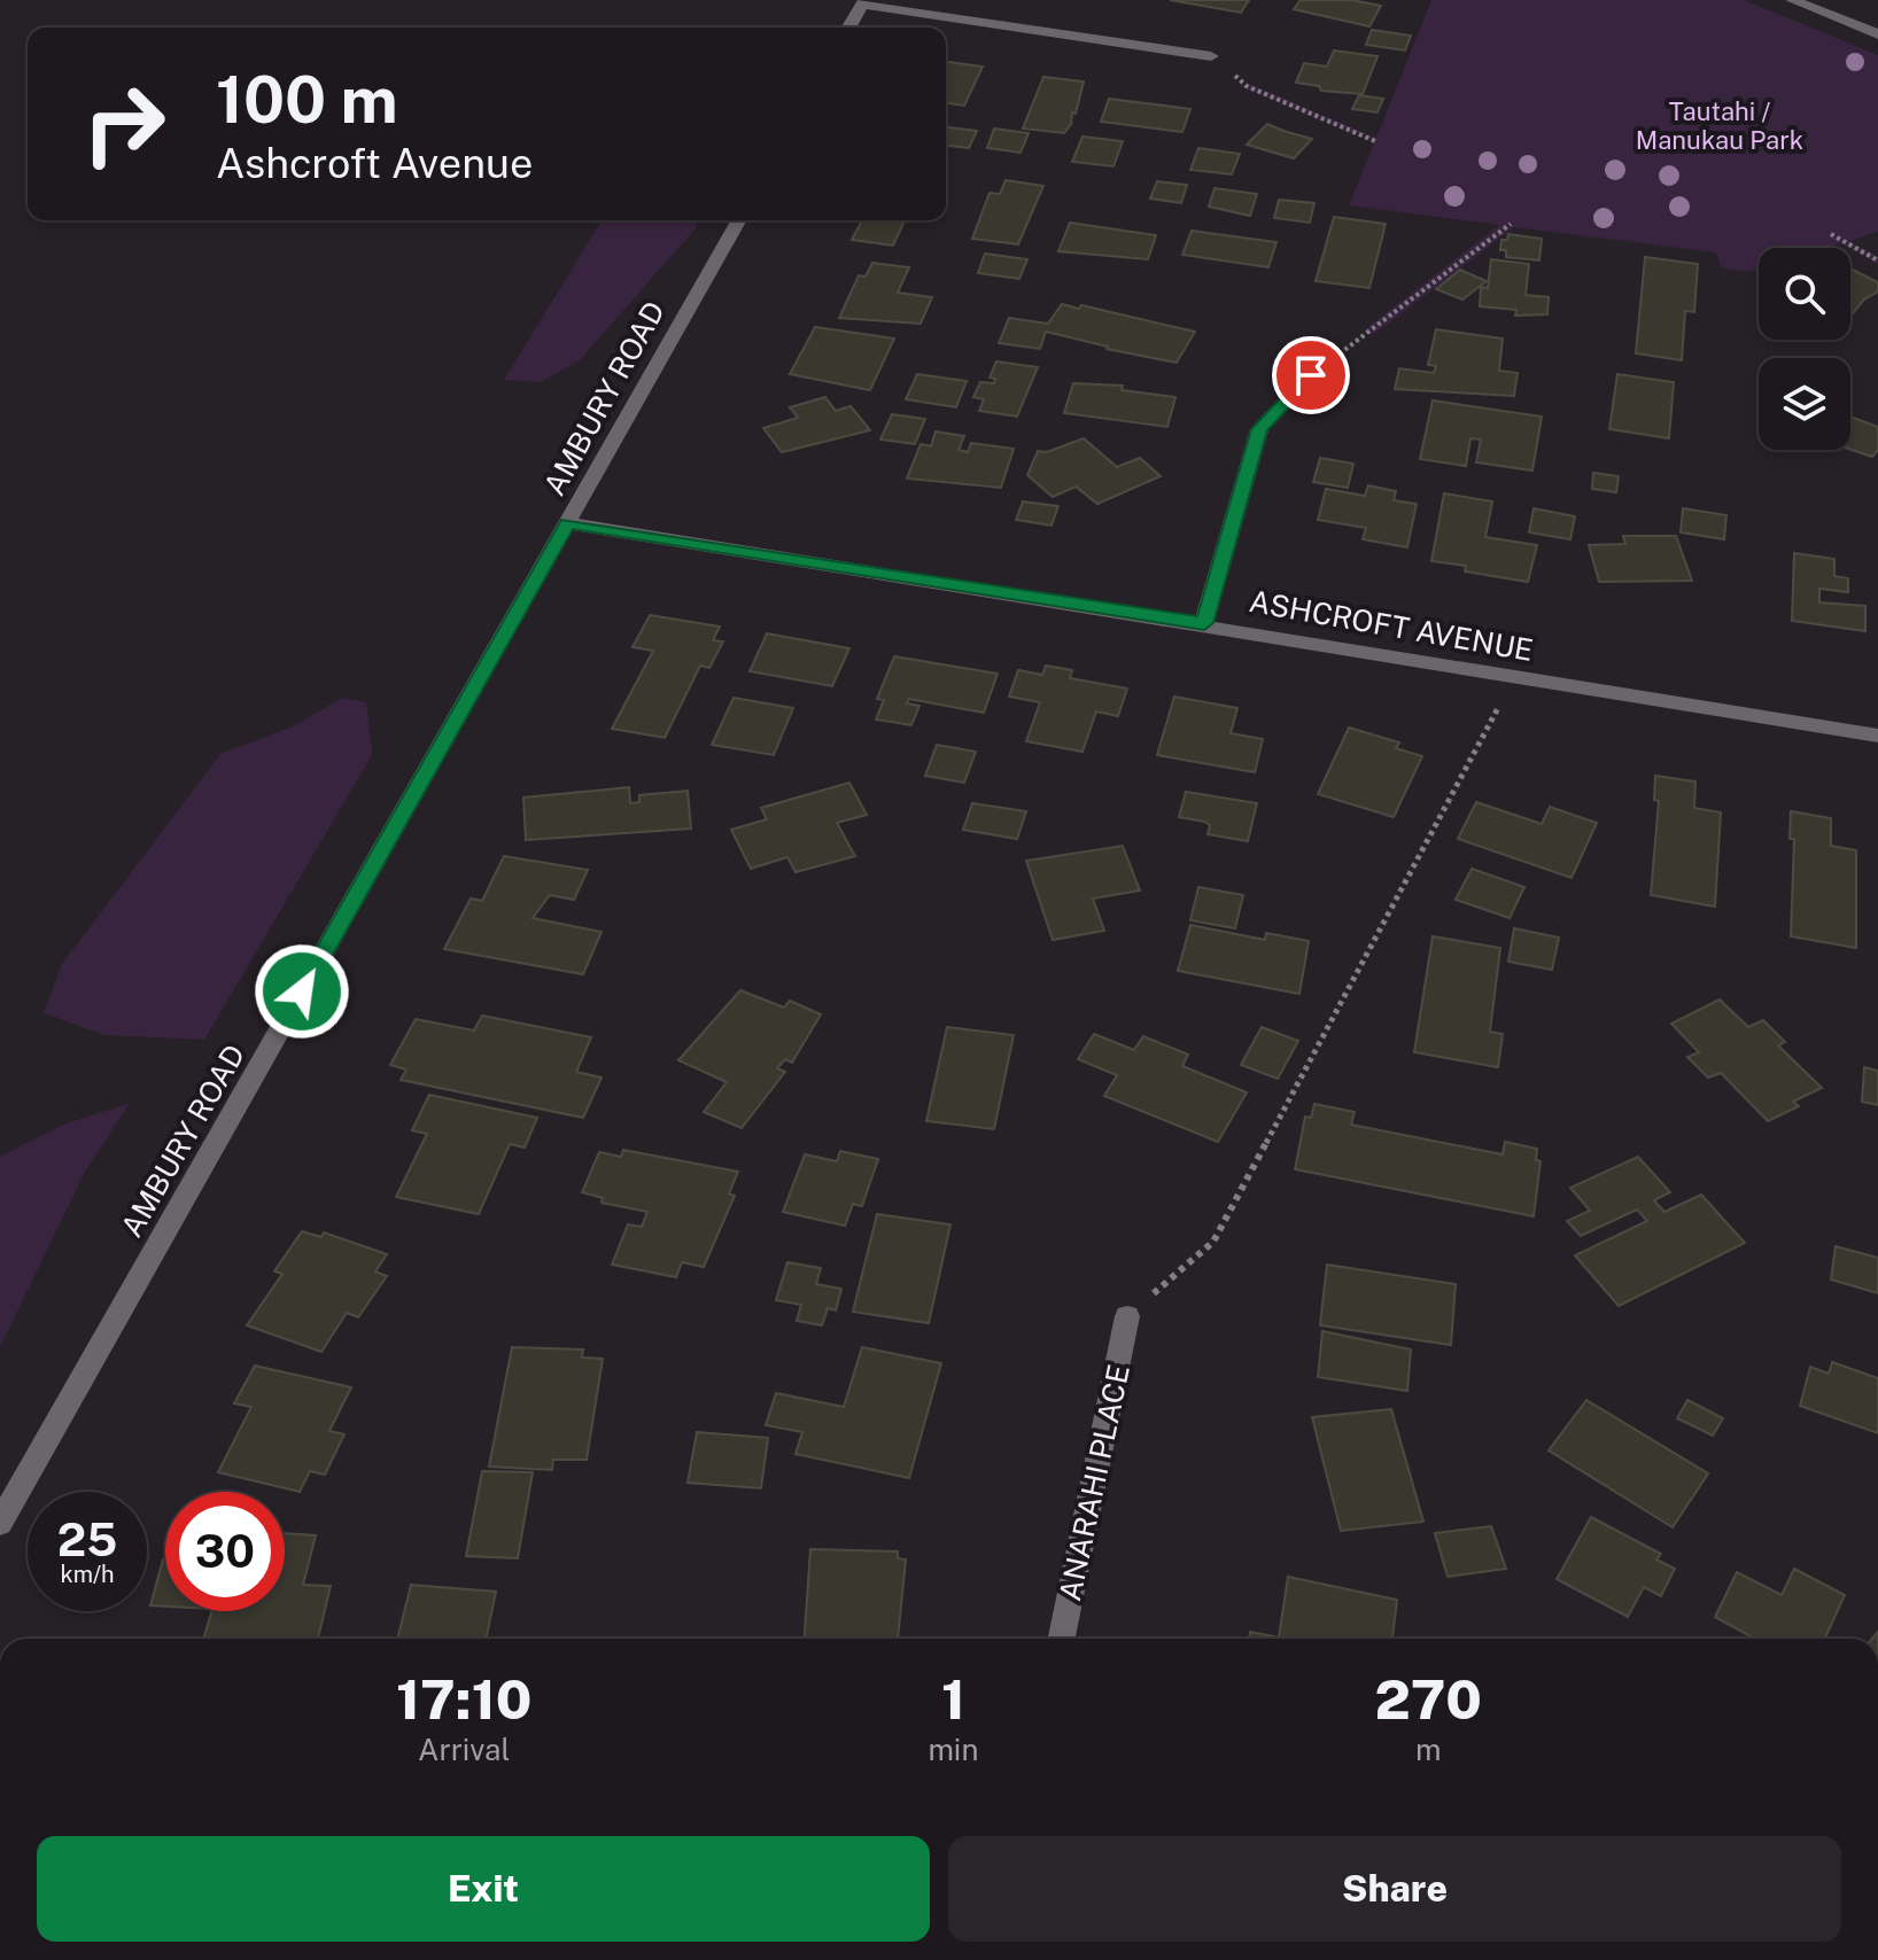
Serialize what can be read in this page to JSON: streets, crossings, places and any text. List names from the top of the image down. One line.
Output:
{"streets":{"street":["AMBURY ROAD","ASHCROFT AVENUE","ANARAHI PLACE"]},"crossings":[["AMBURY ROAD","ASHCROFT AVENUE"]],"parks":["Tautahi / Manukau Park"],"page":{"turn":["100 m","Ashcroft Avenue"],"speed":"25 km/h","limit":"30","eta":["17:10","Arrival","1","min","270","m"],"buttons":["Exit","Share"]}}
